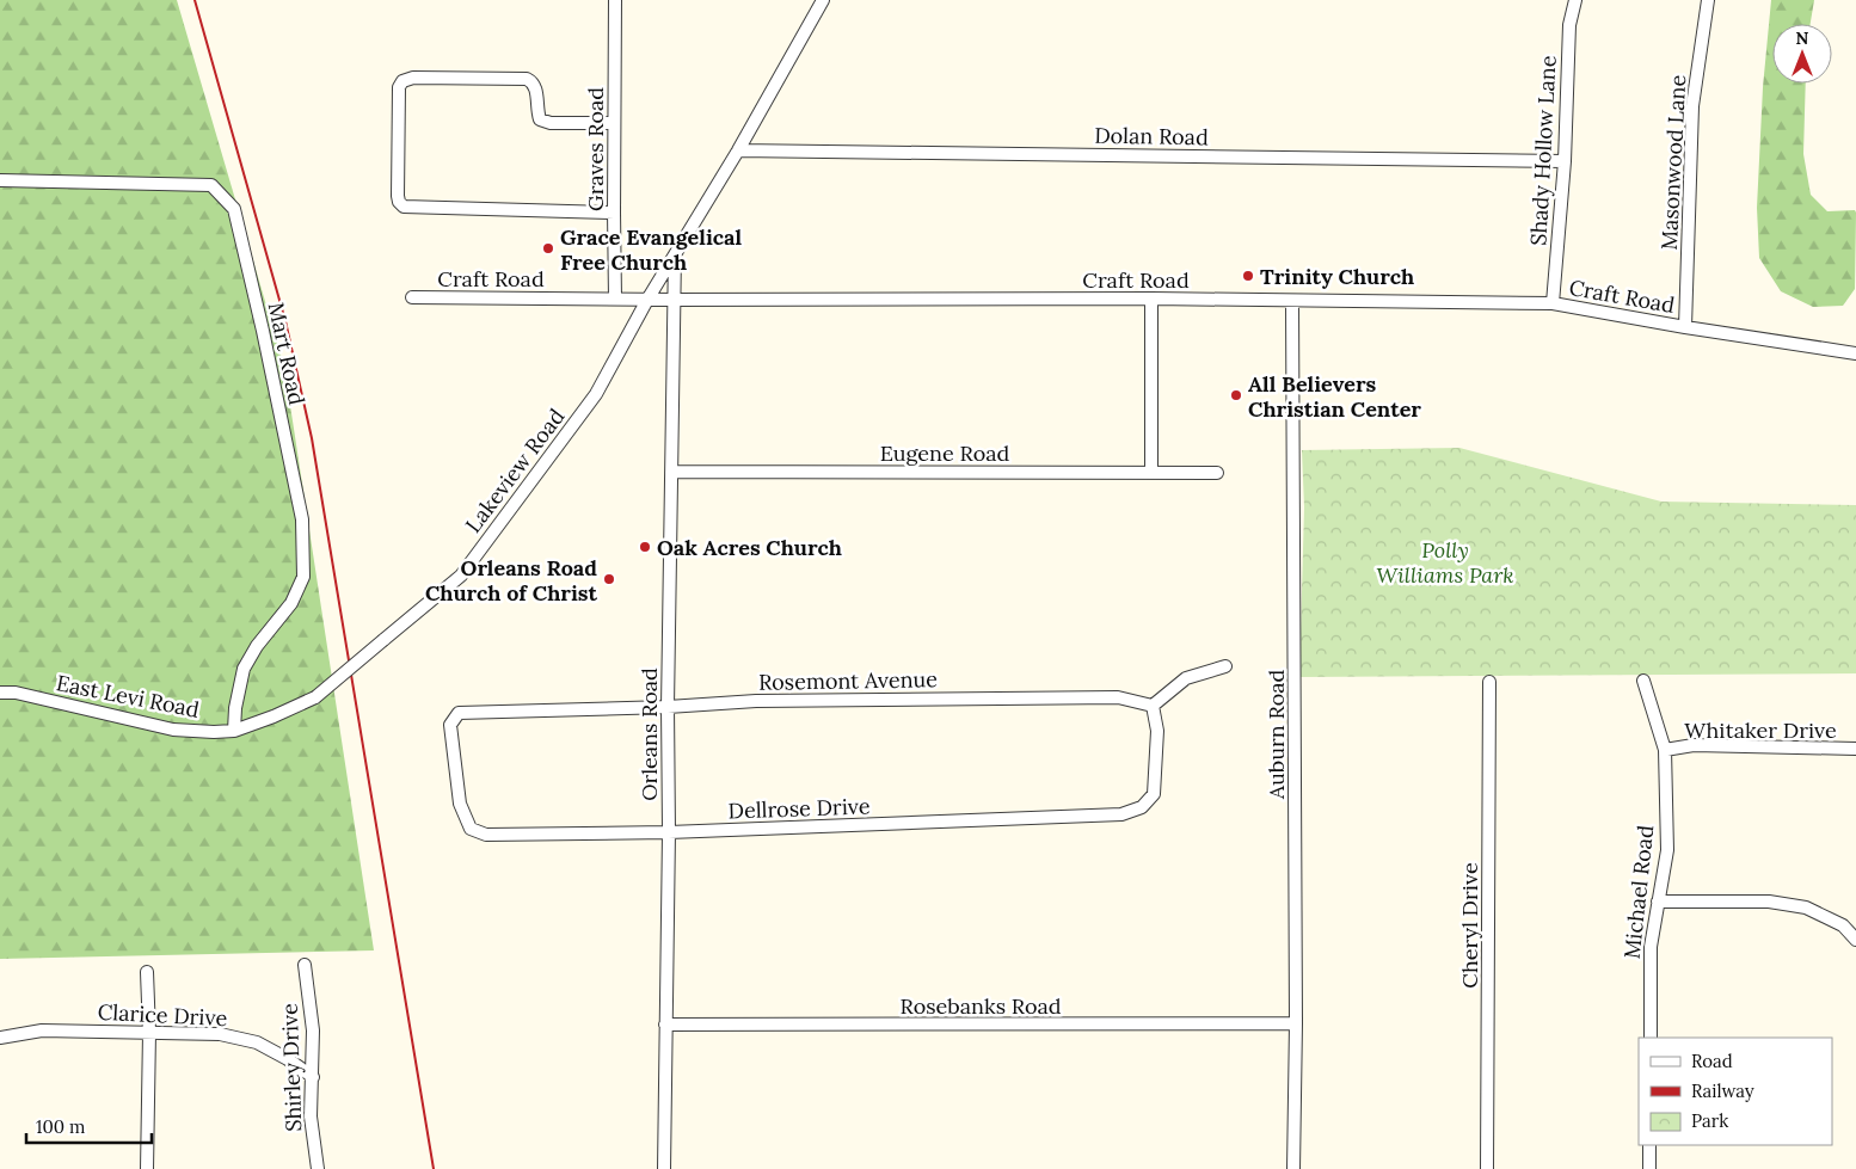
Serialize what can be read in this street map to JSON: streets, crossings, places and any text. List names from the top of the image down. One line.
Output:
{"streets":{"street":["Dolan Road","Graves Road","Shady Hollow Lane","Masonwood Lane","Craft Road","Mart Road","Eugene Road","Lakeview Road","Rosemont Avenue","East Levi Road","Whitaker Drive","Orleans Road","Auburn Road","Dellrose Drive","Michael Road","Cheryl Drive","Rosebanks Road","Clarice Drive","Shirley Drive"]},"crossings":[["Dolan Road","Shady Hollow Lane"],["Dolan Road","Lakeview Road"],["Graves Road","Craft Road"],["Shady Hollow Lane","Craft Road"],["Masonwood Lane","Craft Road"],["Craft Road","Lakeview Road"],["Craft Road","Orleans Road"],["Craft Road","Auburn Road"],["Mart Road","East Levi Road"],["Eugene Road","Orleans Road"],["Lakeview Road","East Levi Road"],["Rosemont Avenue","Orleans Road"],["Rosemont Avenue","Dellrose Drive"],["Whitaker Drive","Michael Road"],["Orleans Road","Dellrose Drive"],["Orleans Road","Rosebanks Road"],["Auburn Road","Rosebanks Road"],["Clarice Drive","Shirley Drive"]],"parks":["Polly Williams Park"],"places":["Grace Evangelical Free Church","Trinity Church","All Believers Christian Center","Oak Acres Church","Orleans Road Church of Christ"],"legend":["Road","Railway","Park"],"scale_bar":"100 m","north":"top"}
